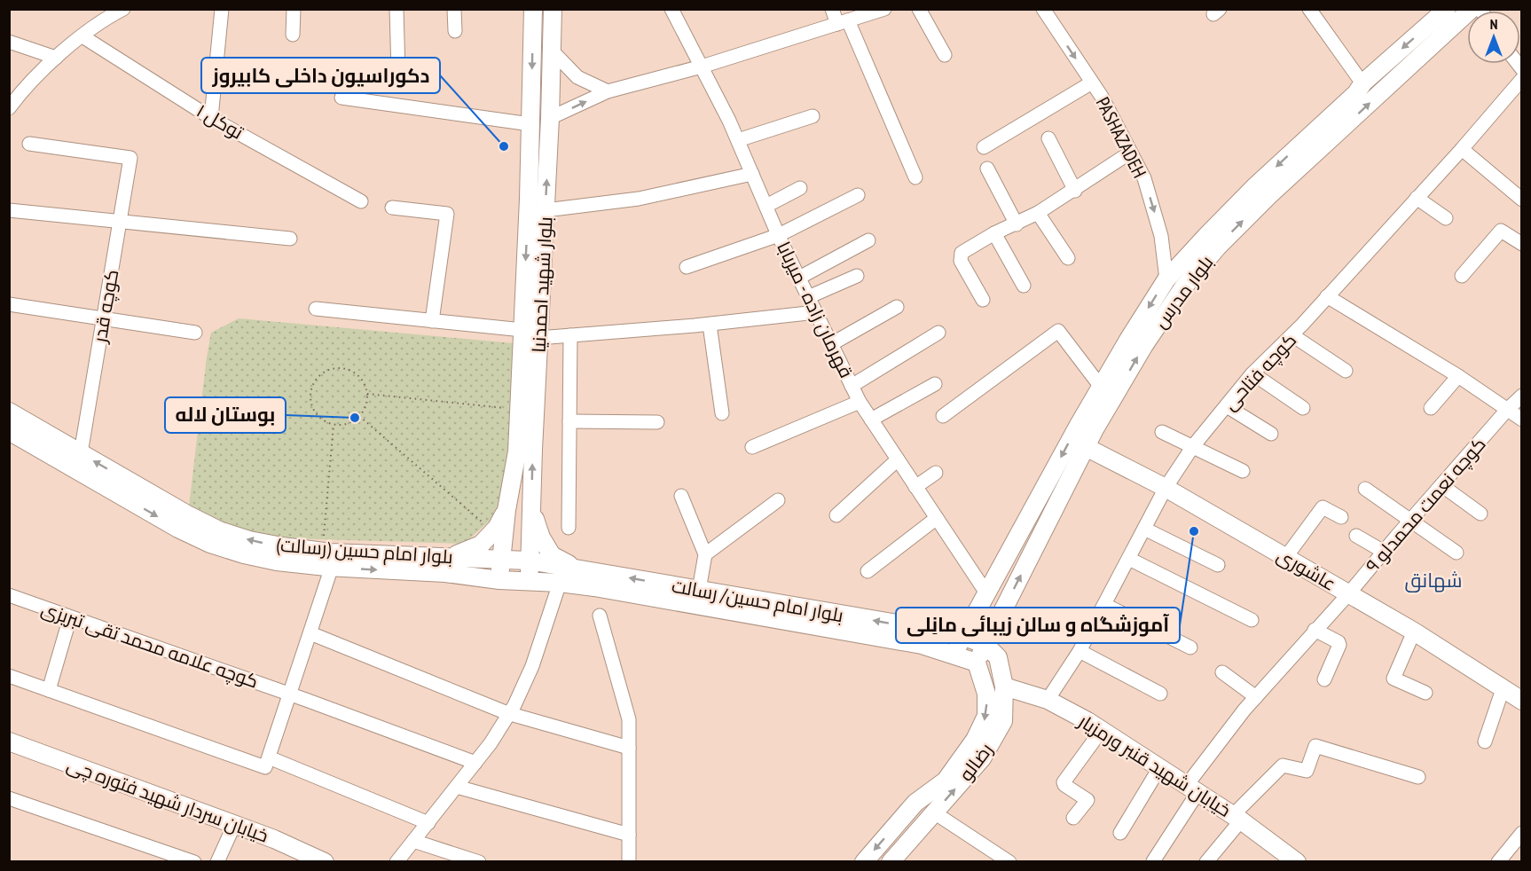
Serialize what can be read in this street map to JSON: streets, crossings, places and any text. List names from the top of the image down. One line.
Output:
{"streets":{"main road":["بلوار شهید احمدنیا","بلوار مدرس","بلوار امام حسین (رسالت)","عاشوری","بلوار امام حسین/ رسالت","رضالو","خیابان شهید قنبر ورمزیار","خیابان سردار شهید فتوره چی"],"street":["توکل ۱","PASHAZADEH","کوچه قدر","قهرمان زاده - میربابا","کوچه فتاحی","کوچه نعمت محمدلو ۹","کوچه علامه محمد تقی تبریزی"]},"crossings":[["PASHAZADEH","بلوار مدرس"],["بلوار شهید احمدنیا","بلوار امام حسین (رسالت)"],["بلوار شهید احمدنیا","بلوار امام حسین/ رسالت"],["بلوار مدرس","قهرمان زاده - میربابا"],["بلوار مدرس","عاشوری"],["بلوار مدرس","بلوار امام حسین/ رسالت"],["بلوار مدرس","رضالو"],["کوچه قدر","بلوار امام حسین (رسالت)"],["کوچه فتاحی","عاشوری"],["کوچه فتاحی","خیابان شهید قنبر ورمزیار"],["کوچه نعمت محمدلو ۹","عاشوری"],["کوچه نعمت محمدلو ۹","خیابان شهید قنبر ورمزیار"],["بلوار امام حسین (رسالت)","بلوار امام حسین/ رسالت"],["بلوار امام حسین/ رسالت","رضالو"],["رضالو","خیابان شهید قنبر ورمزیار"]],"one_way":["PASHAZADEH"],"districts":["شهانق"],"places":["دکوراسیون داخلی کابیروز","بوستان لاله","آموزشگاه و سالن زیبائی مانِلی"],"north":"top"}
